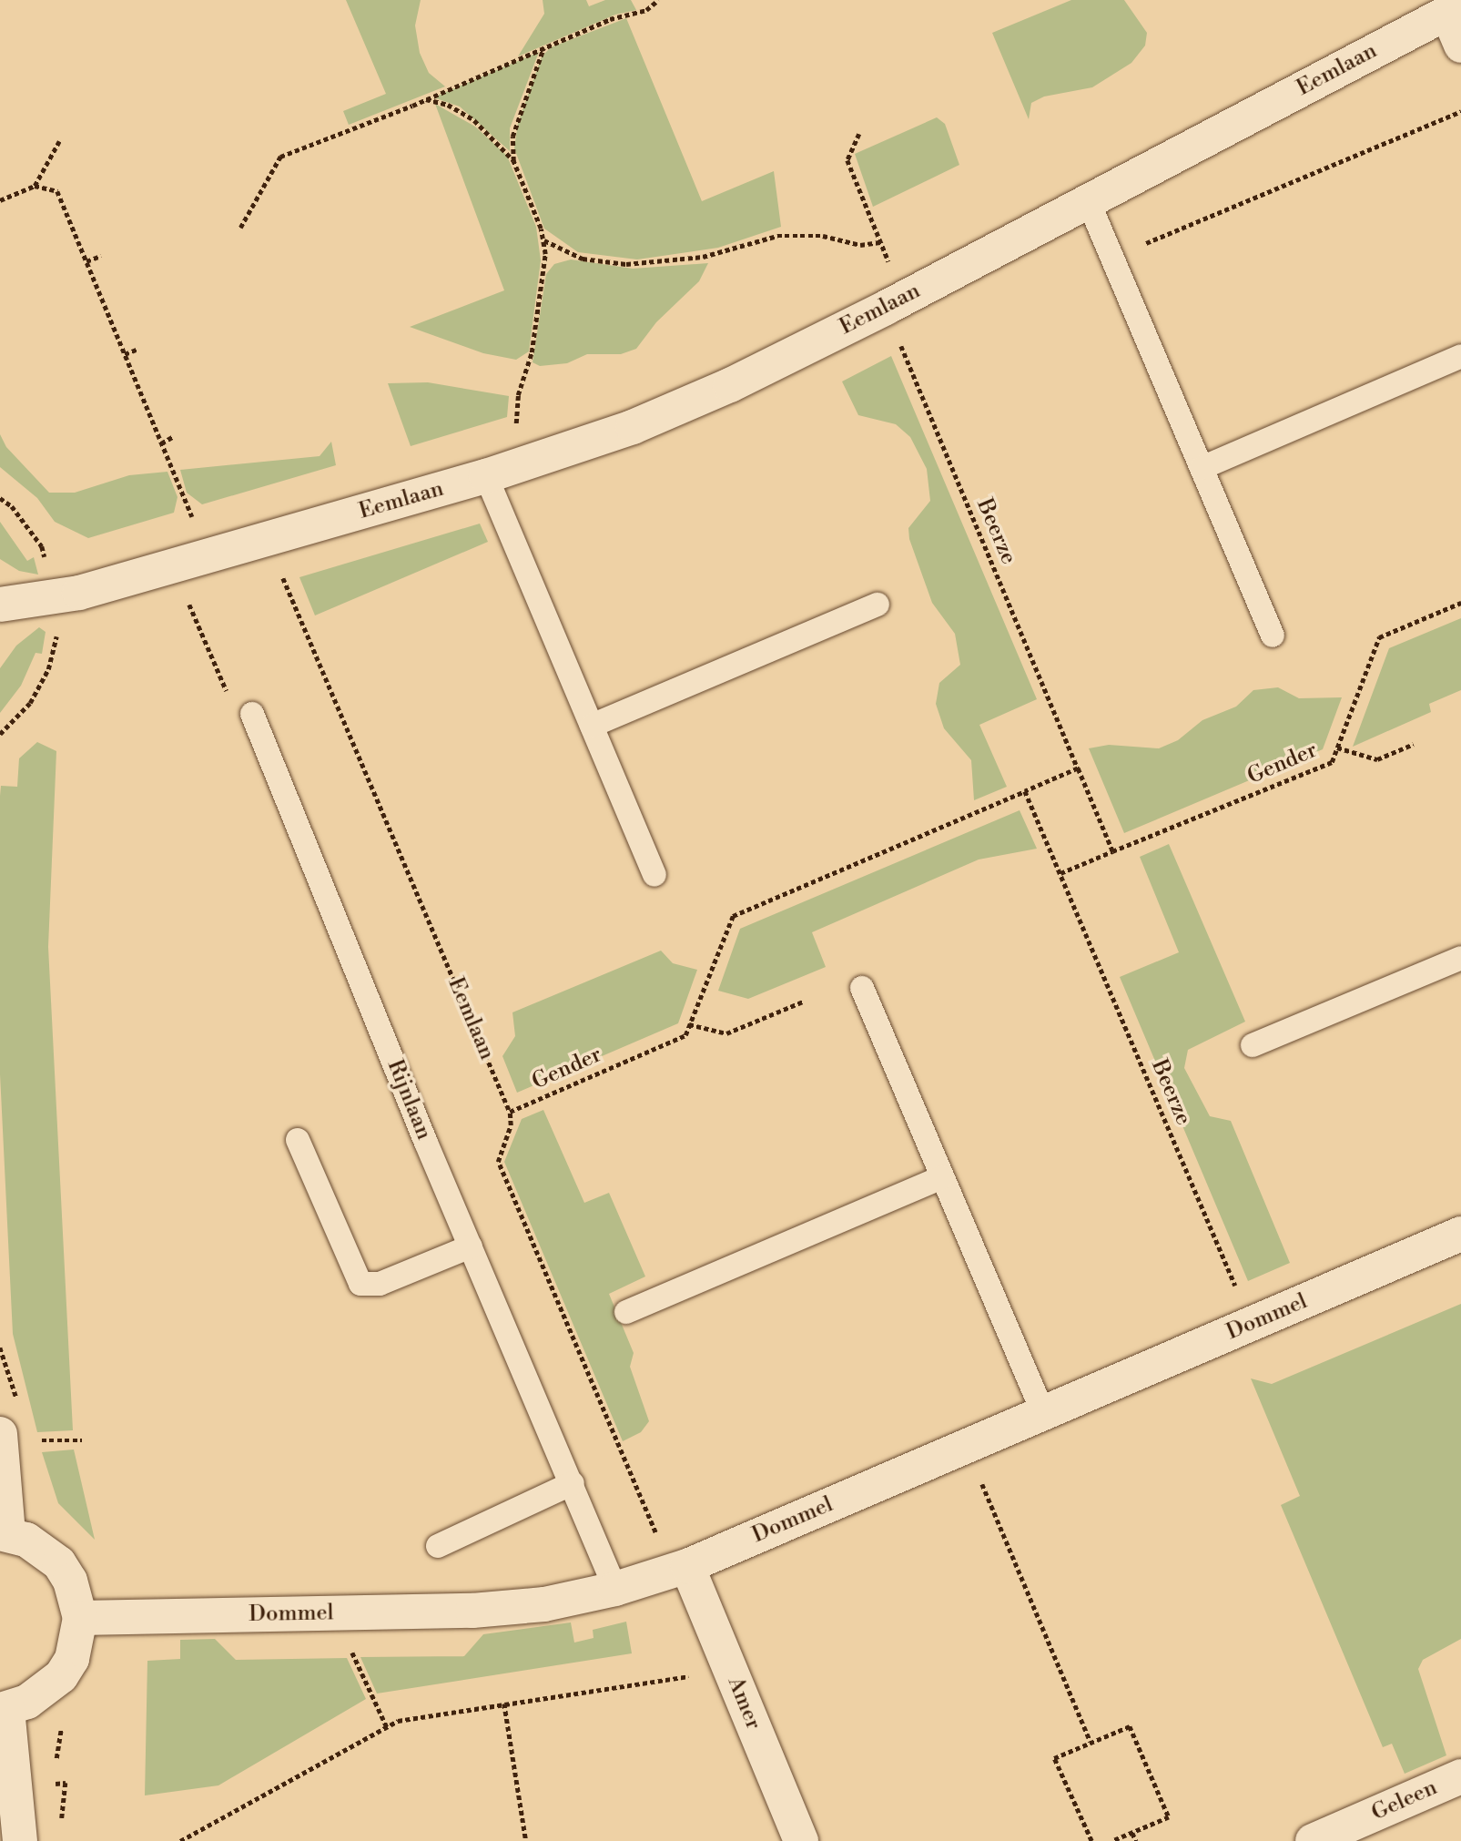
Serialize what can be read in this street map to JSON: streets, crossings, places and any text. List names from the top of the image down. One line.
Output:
{"streets":{"street":["Eemlaan","Dommel","Amer","Geleen"],"lane":["Rijnlaan"],"path":["Beerze","Gender"]},"crossings":[["Eemlaan","Beerze"],["Eemlaan","Gender"],["Beerze","Gender"],["Beerze","Dommel"],["Gender","Dommel"],["Gender","Amer"],["Rijnlaan","Dommel"],["Dommel","Amer"]]}
